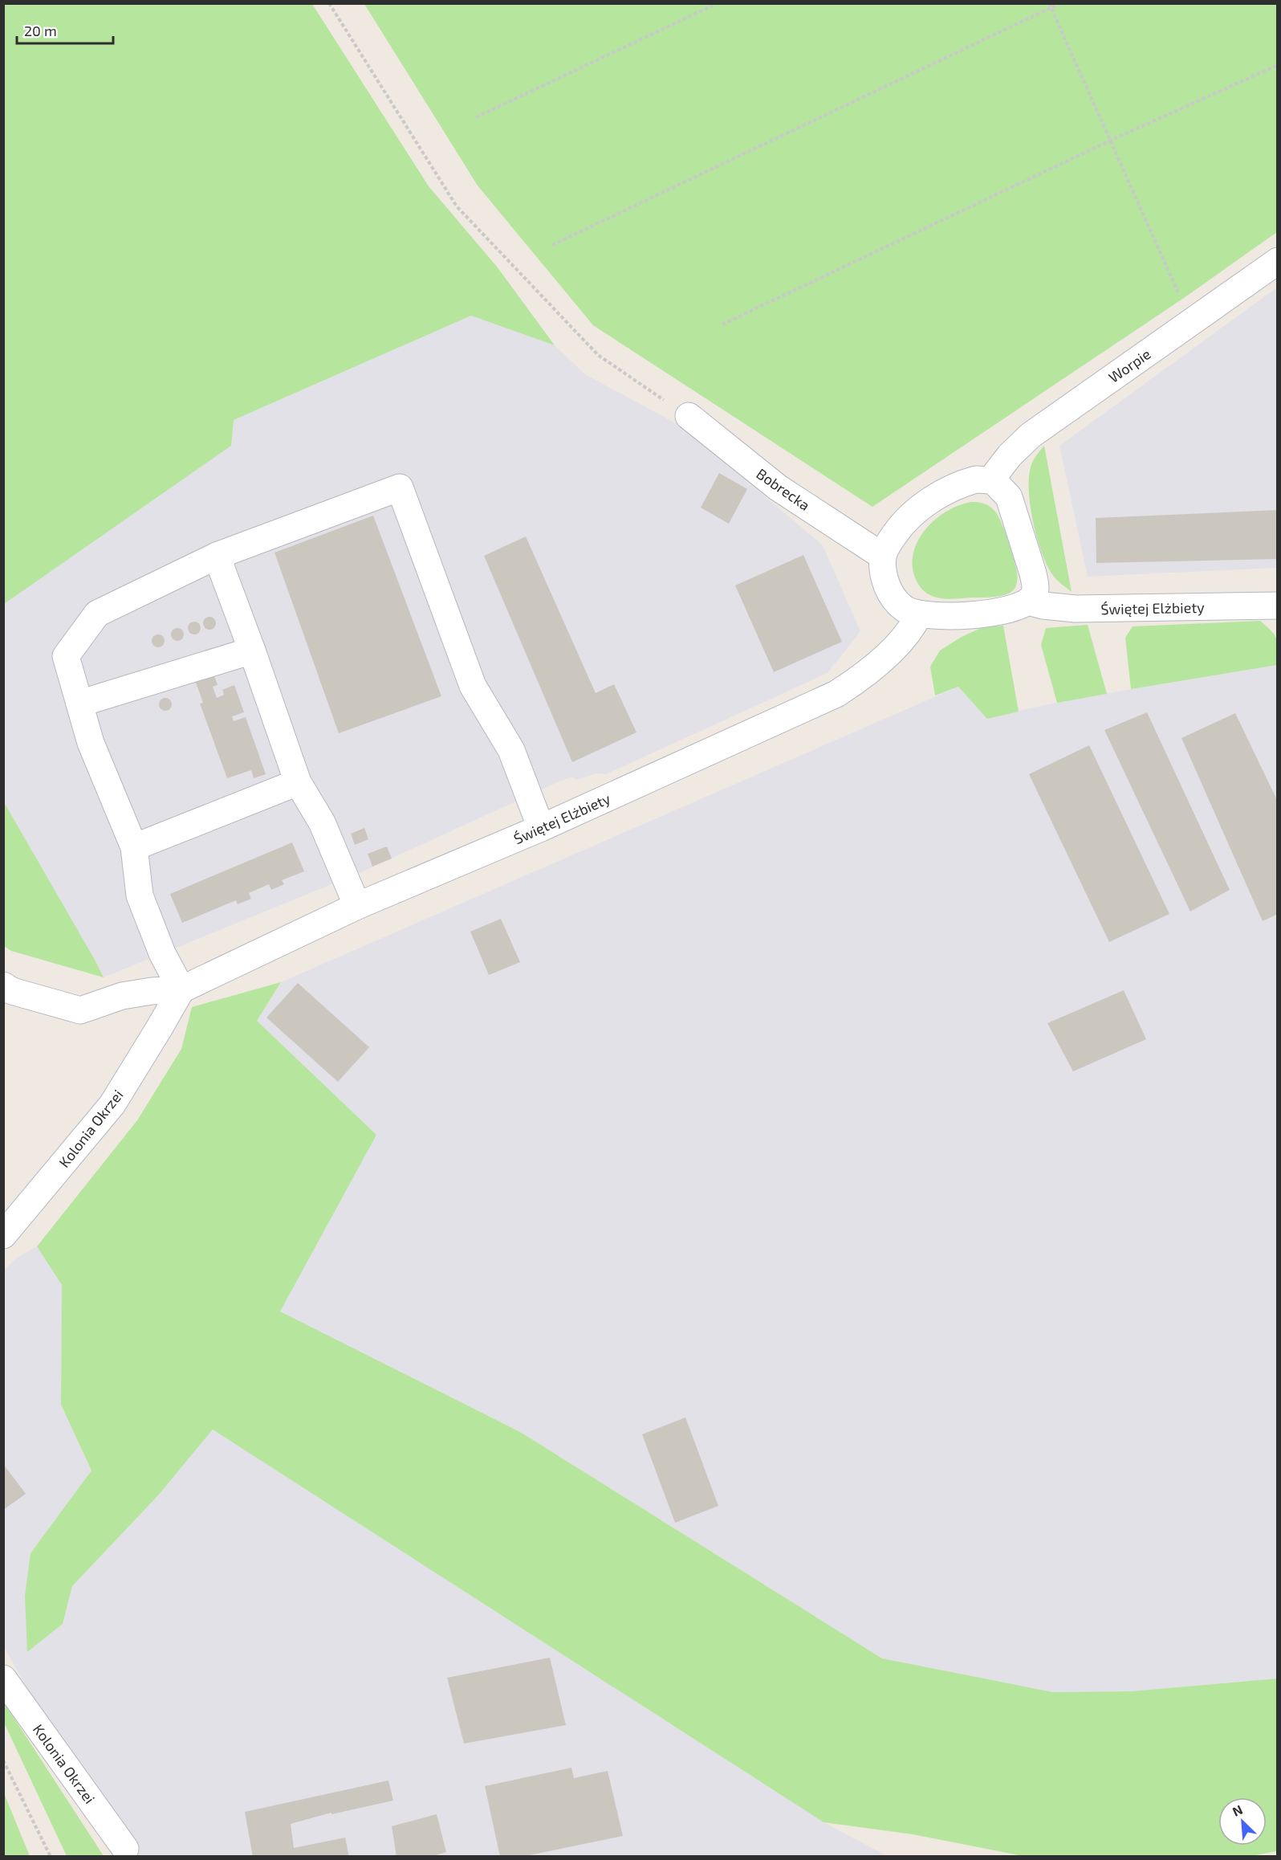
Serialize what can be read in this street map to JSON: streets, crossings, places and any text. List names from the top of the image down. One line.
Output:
{"streets":{"street":["Worpie","Bobrecka","Świętej Elżbiety","Kolonia Okrzei"]},"crossings":[["Worpie","Bobrecka"],["Worpie","Świętej Elżbiety"],["Bobrecka","Świętej Elżbiety"],["Świętej Elżbiety","Kolonia Okrzei"]],"scale_bar":"20 m","north":"top left"}
